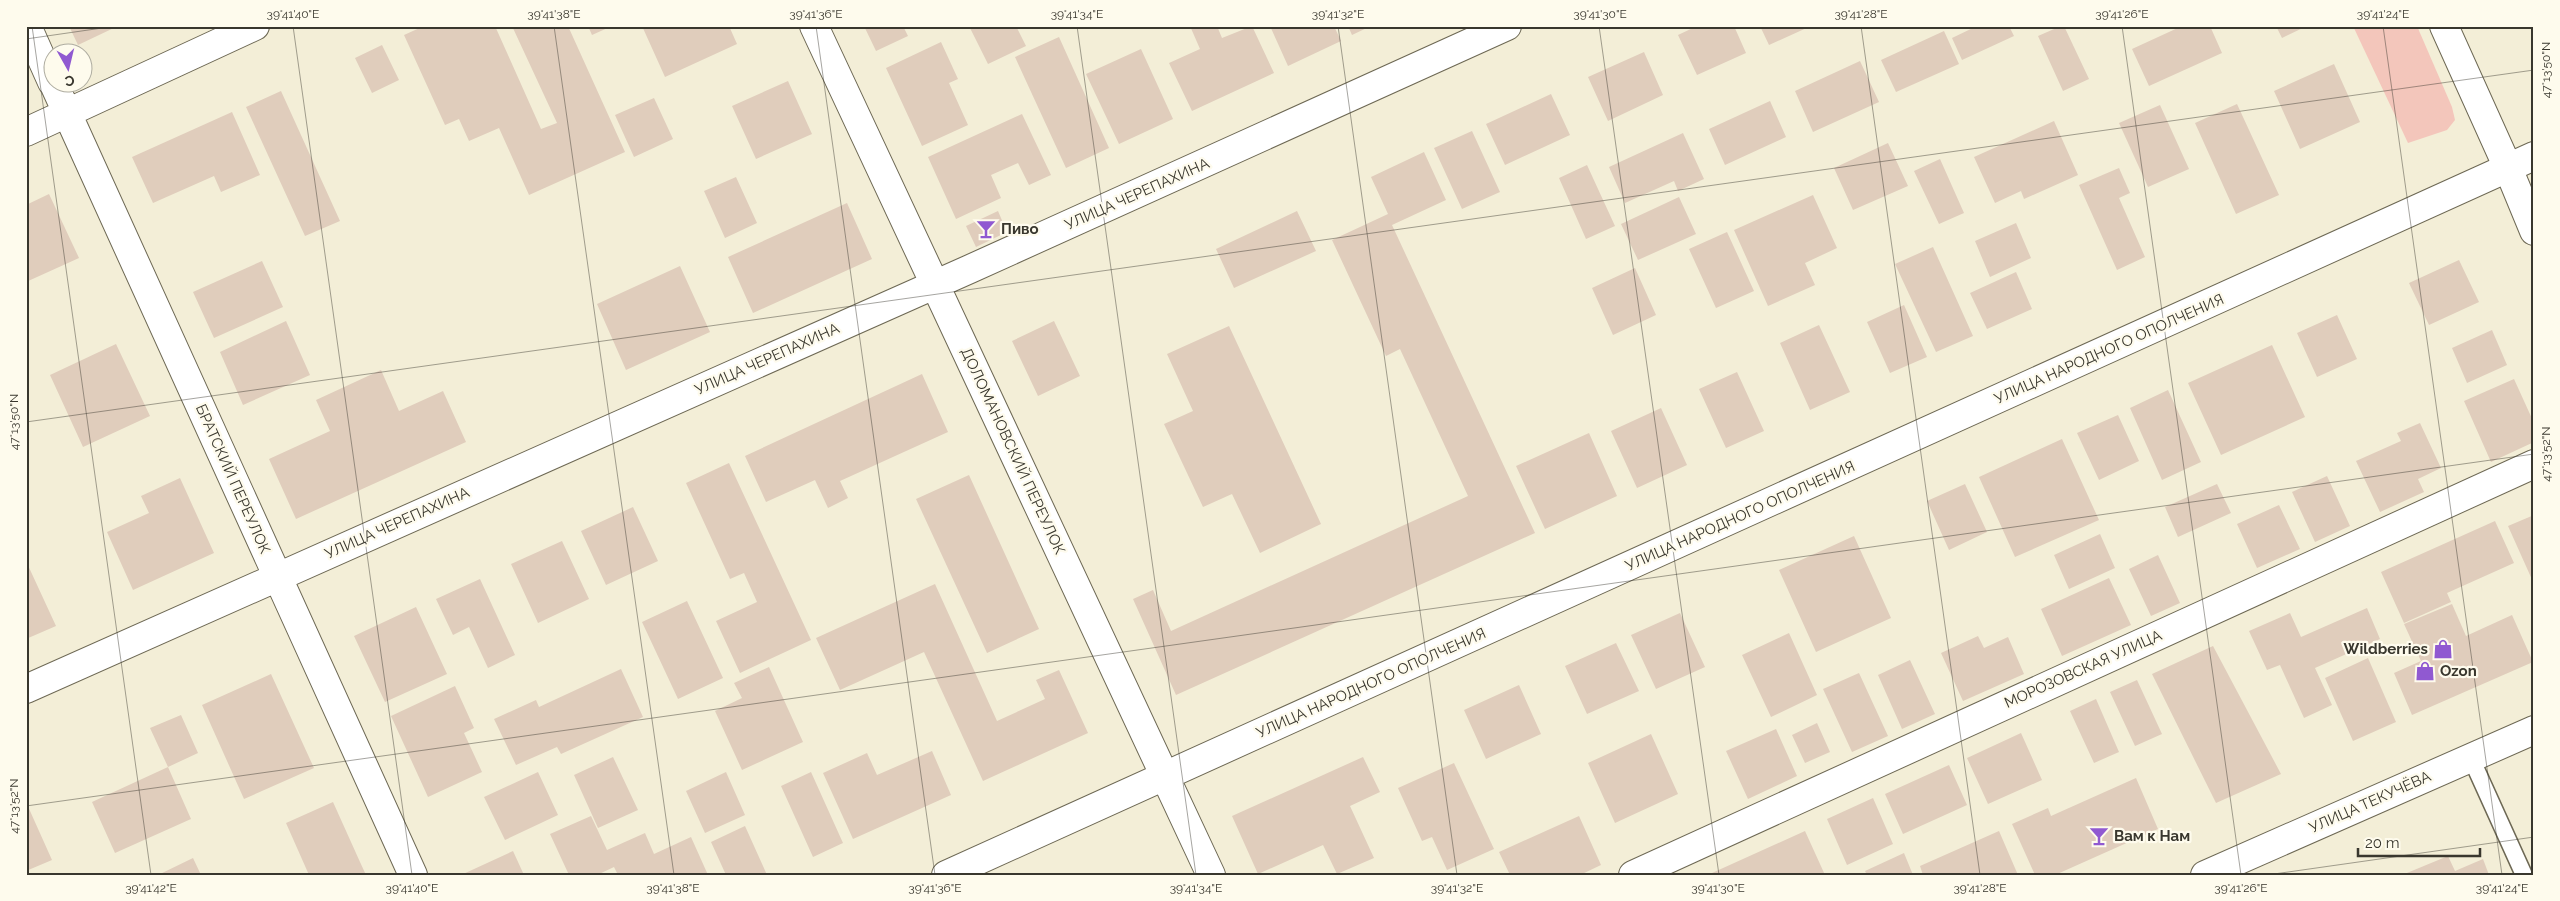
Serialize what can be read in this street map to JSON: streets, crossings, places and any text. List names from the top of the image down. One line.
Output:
{"streets":{"street":["УЛИЦА ЧЕРЕПАХИНА","УЛИЦА НАРОДНОГО ОПОЛЧЕНИЯ","ДОЛОМАНОВСКИЙ ПЕРЕУЛОК","БРАТСКИЙ ПЕРЕУЛОК","МОРОЗОВСКАЯ УЛИЦА","УЛИЦА ТЕКУЧЁВА"]},"crossings":[["УЛИЦА ЧЕРЕПАХИНА","ДОЛОМАНОВСКИЙ ПЕРЕУЛОК"],["УЛИЦА ЧЕРЕПАХИНА","БРАТСКИЙ ПЕРЕУЛОК"],["УЛИЦА НАРОДНОГО ОПОЛЧЕНИЯ","ДОЛОМАНОВСКИЙ ПЕРЕУЛОК"]],"places":{"bar":["Пиво","Вам к Нам"],"shop":["Wildberries","Ozon"]},"scale_bar":"20 m","north":"bottom","coordinates":["39°41'40\"E","39°41'38\"E","39°41'36\"E","39°41'34\"E","39°41'32\"E","39°41'30\"E","39°41'28\"E","39°41'26\"E","39°41'24\"E","47°13'50\"N","47°13'52\"N","39°41'42\"E"]}
